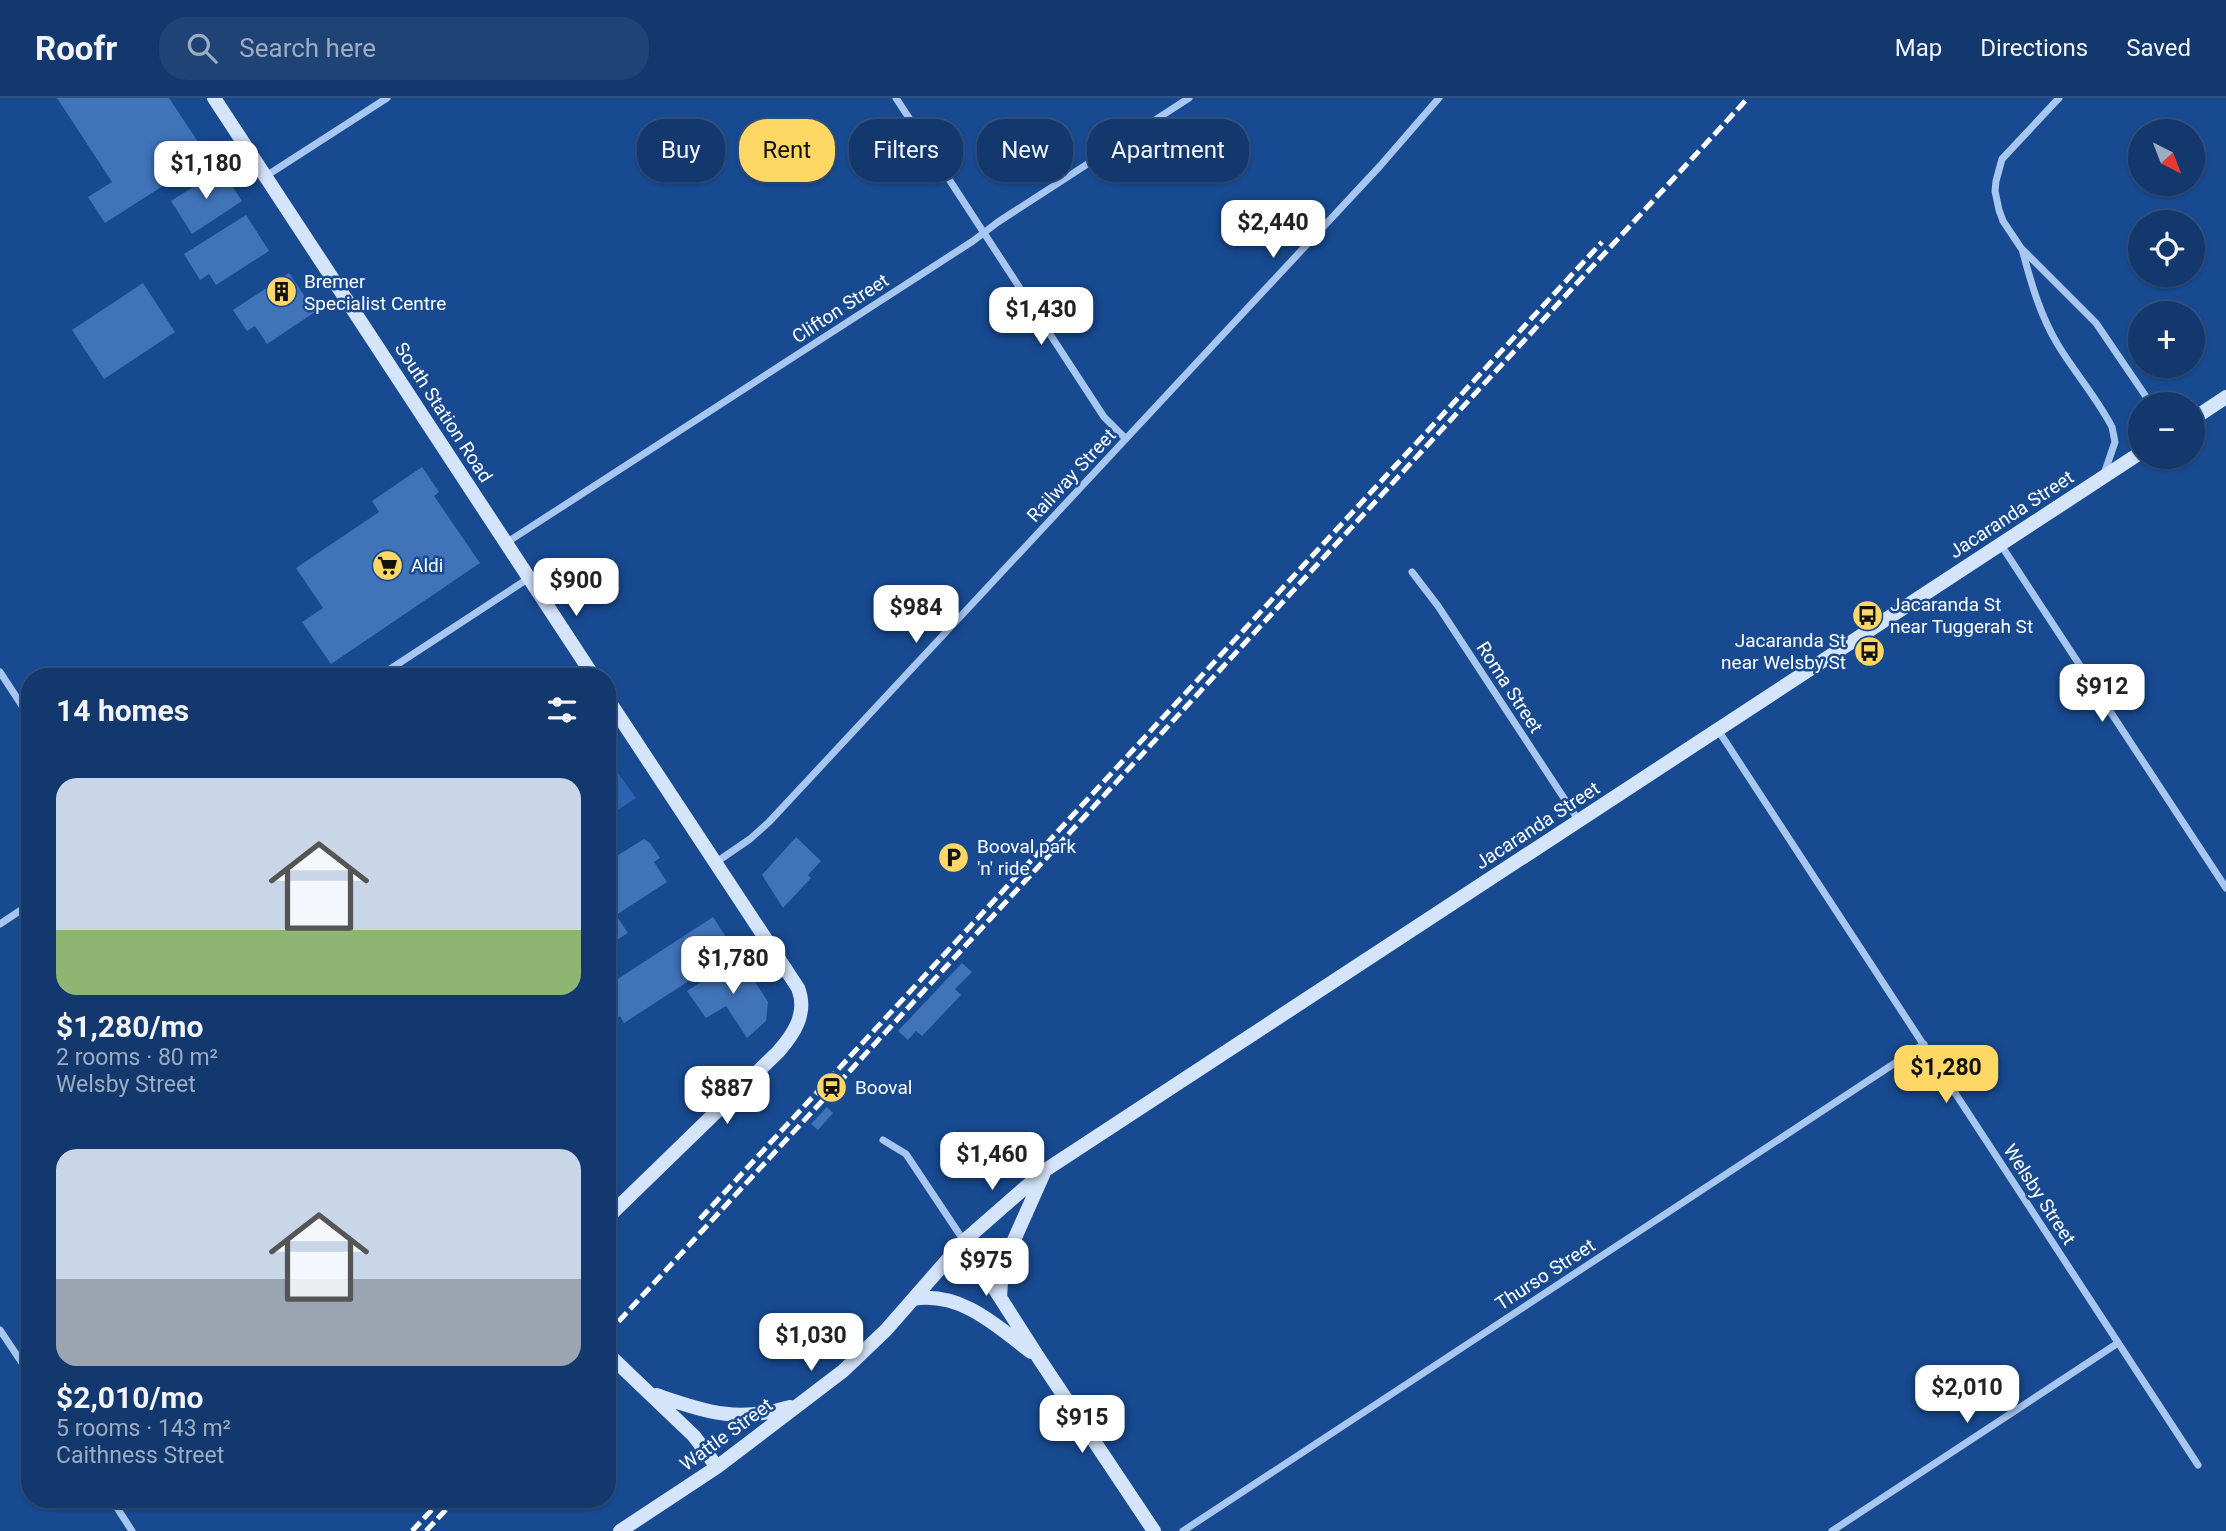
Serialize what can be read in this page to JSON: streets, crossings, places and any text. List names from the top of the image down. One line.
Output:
{"streets":{"street":["Clifton Street","South Station Road","Railway Street","Jacaranda Street","Roma Street","Welsby Street","Thurso Street","Wattle Street"]},"crossings":[["Clifton Street","South Station Road"],["Jacaranda Street","Roma Street"],["Jacaranda Street","Welsby Street"],["Jacaranda Street","Wattle Street"],["Welsby Street","Thurso Street"]],"places":{"building":["Bremer Specialist Centre"],"supermarket":["Aldi"],"bus stop":["Jacaranda St near Tuggerah St","Jacaranda St near Welsby St"],"parking":["Booval park 'n' ride"],"station":["Booval"]},"north":"bottom right","page":{"header":"Roofr","search":"Search here","nav":["Map","Directions","Saved"],"map_buttons":["+","−"],"chip":["Buy","Rent","Filters","New","Apartment"],"price":["$1,180","$2,440","$1,430","$900","$984","$912","$1,780","$1,280","$887","$1,460","$975","$1,030","$2,010","$915"],"heading":"14 homes","list":[{"name":"$1,280/mo","note":"2 rooms · 80 m² · Welsby Street"},{"name":"$2,010/mo","note":"5 rooms · 143 m² · Caithness Street"}]}}
